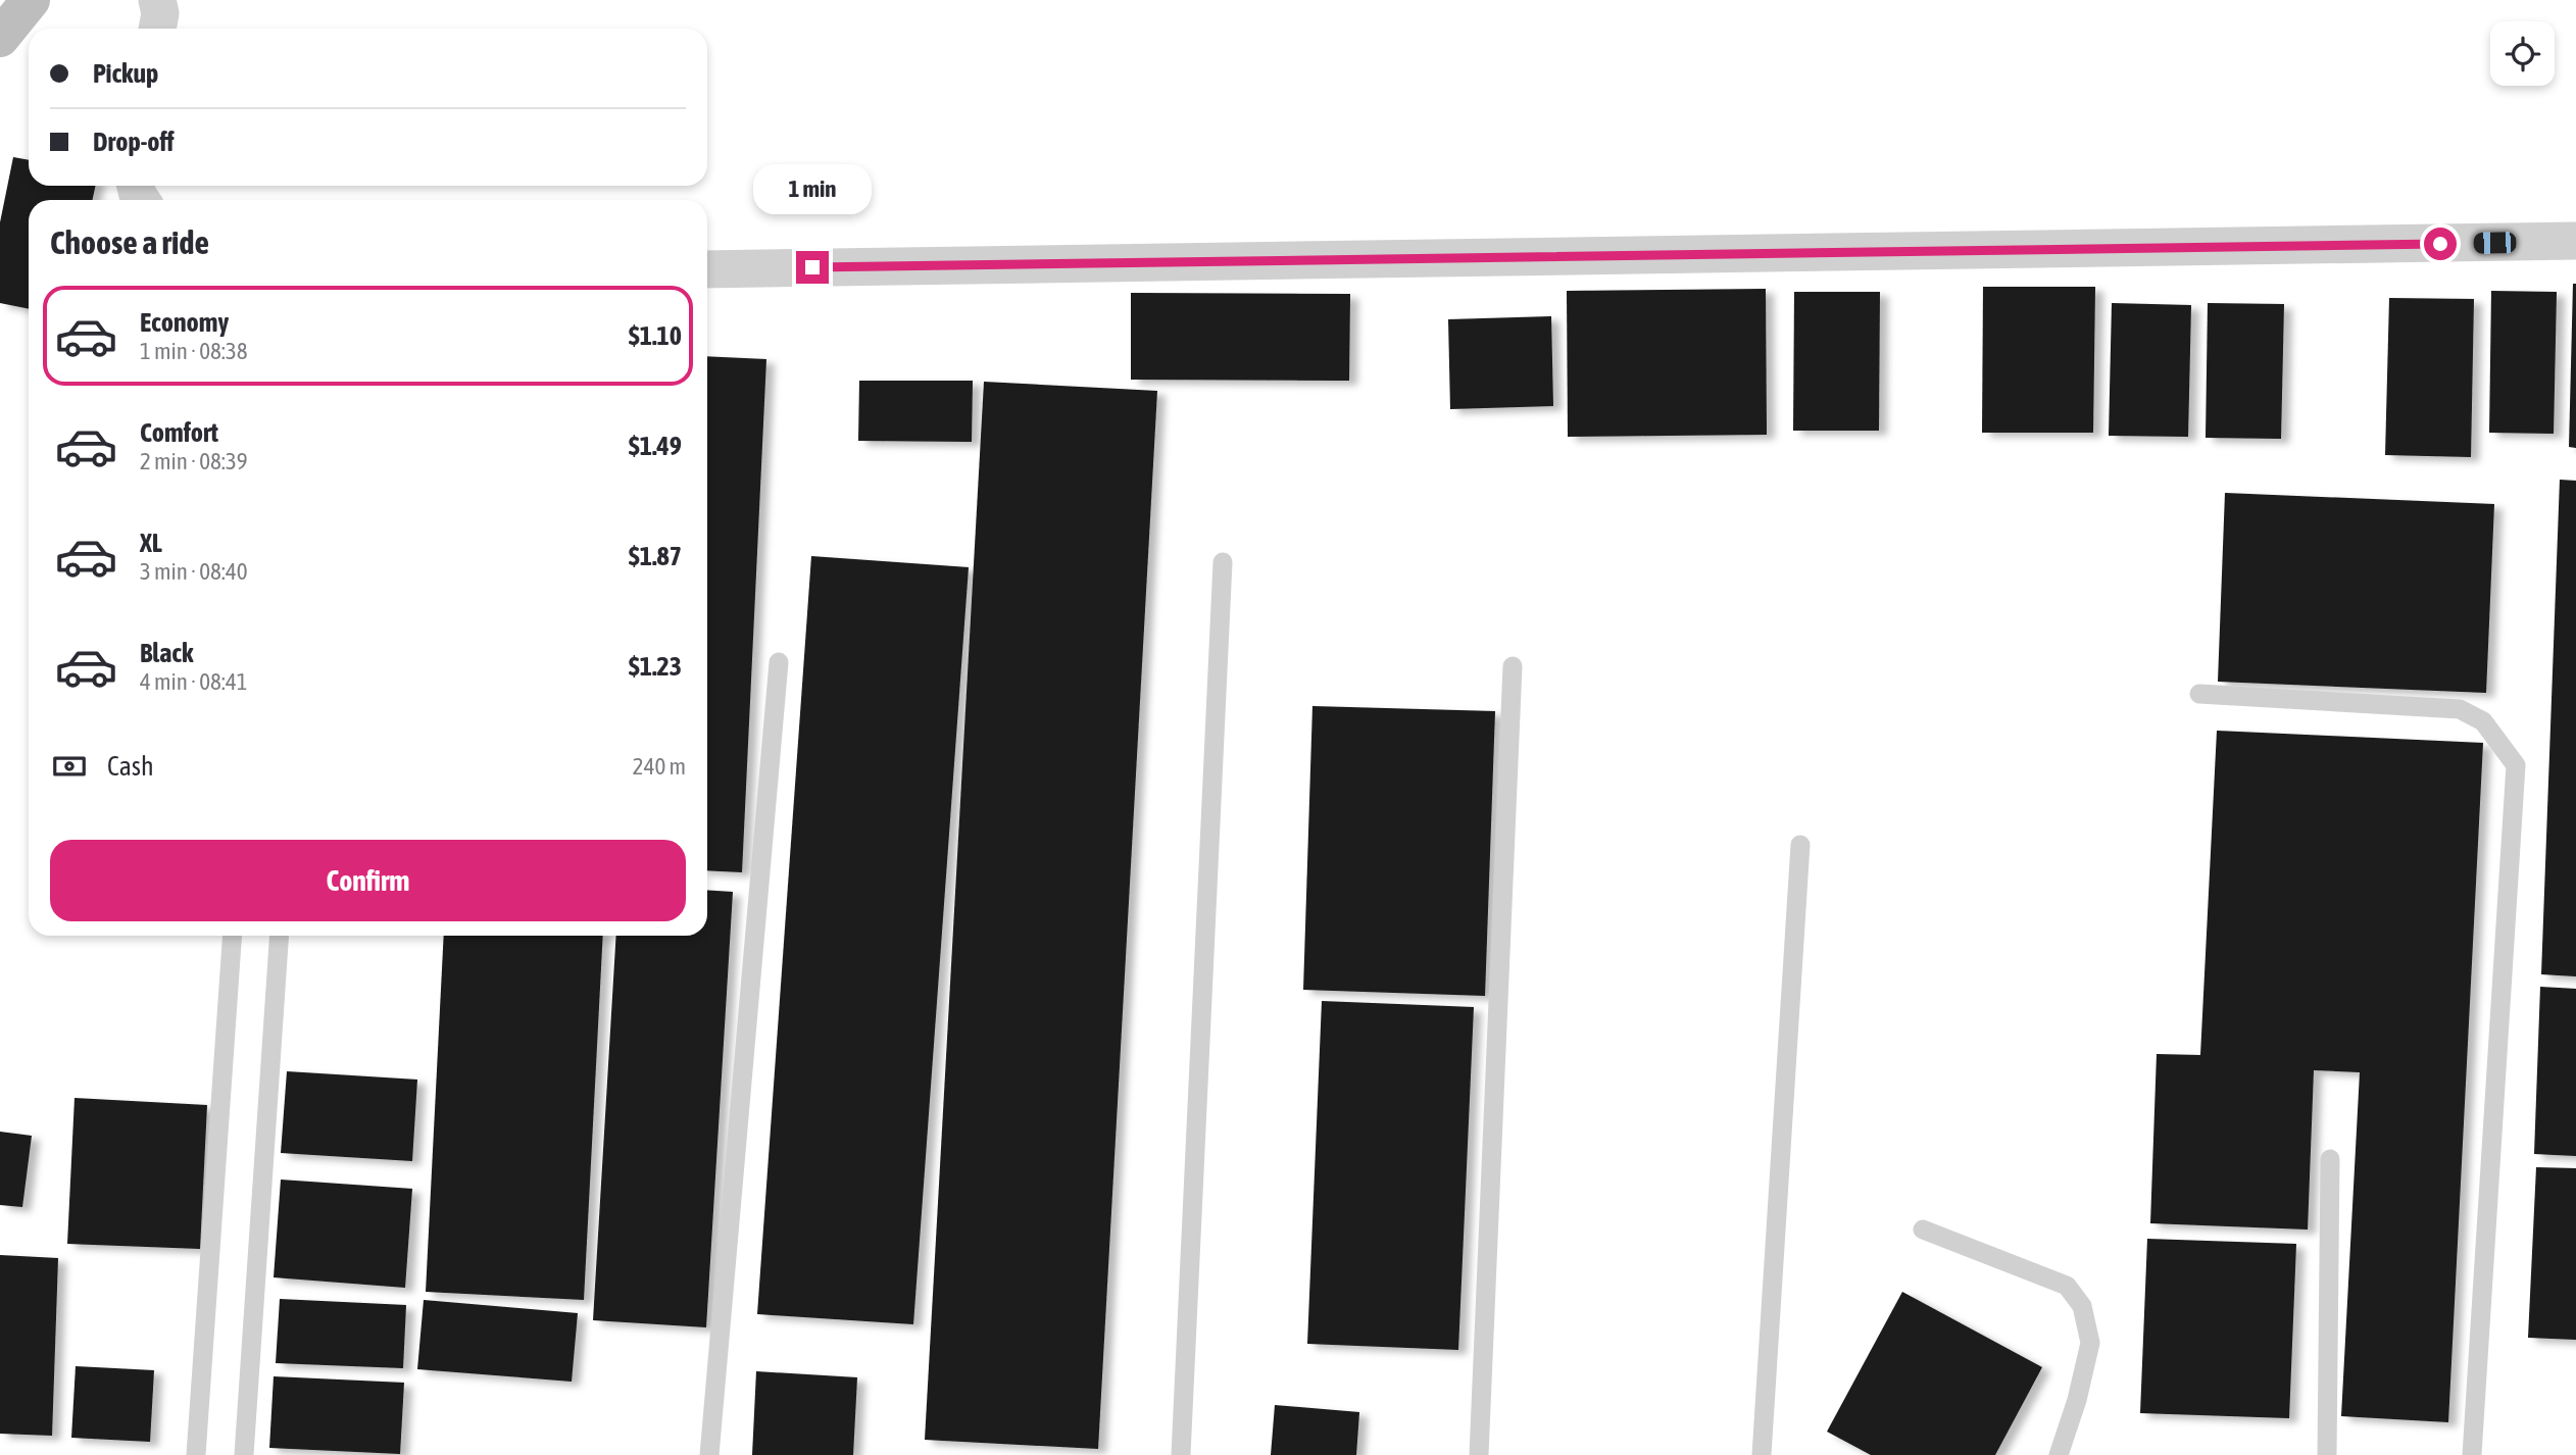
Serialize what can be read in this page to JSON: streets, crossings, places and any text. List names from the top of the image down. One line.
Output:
{"page":{"banner":["Pickup","Drop-off"],"bubble":"1 min","heading":"Choose a ride","list":[{"name":"Economy","note":"1 min · 08:38","value":"$1.10"},{"name":"Comfort","note":"2 min · 08:39","value":"$1.49"},{"name":"XL","note":"3 min · 08:40","value":"$1.87"},{"name":"Black","note":"4 min · 08:41","value":"$1.23"}],"pay":["Cash","240 m"],"buttons":"Confirm"}}
